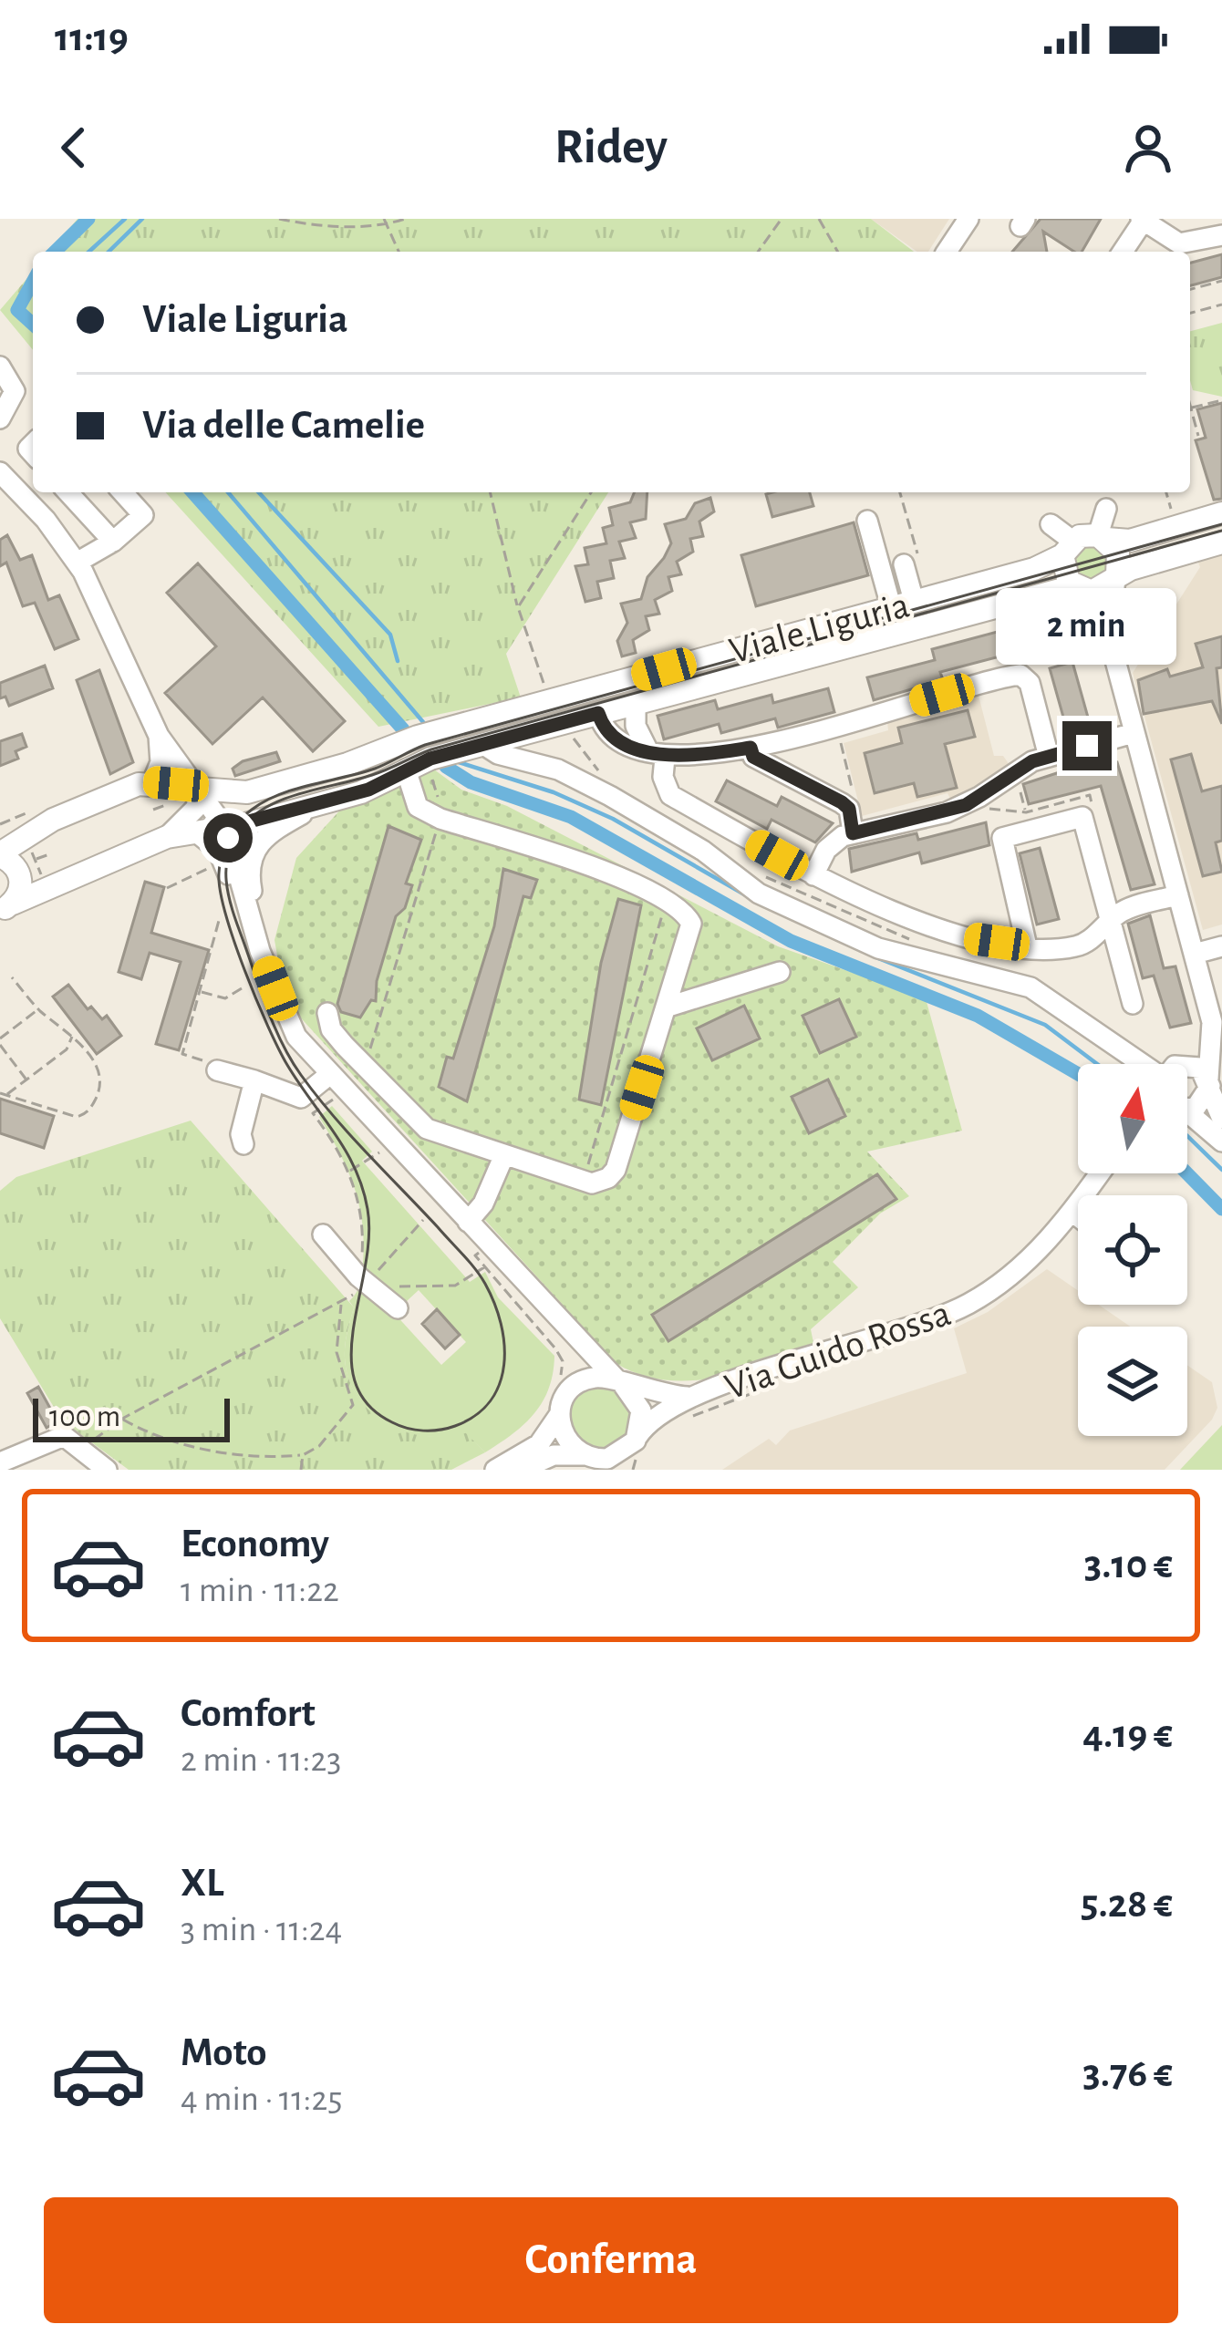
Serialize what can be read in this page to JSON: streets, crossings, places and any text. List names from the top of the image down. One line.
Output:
{"streets":{"main road":["Viale Liguria"],"street":["Via Guido Rossa"]},"scale_bar":"100 m","north":"top","page":{"status":"11:19","header":"Ridey","banner":["Viale Liguria","Via delle Camelie"],"bubble":"2 min","scale":"100 m","list":[{"name":"Economy","note":"1 min · 11:22","value":"3.10 €"},{"name":"Comfort","note":"2 min · 11:23","value":"4.19 €"},{"name":"XL","note":"3 min · 11:24","value":"5.28 €"},{"name":"Moto","note":"4 min · 11:25","value":"3.76 €"}],"buttons":"Conferma"}}
